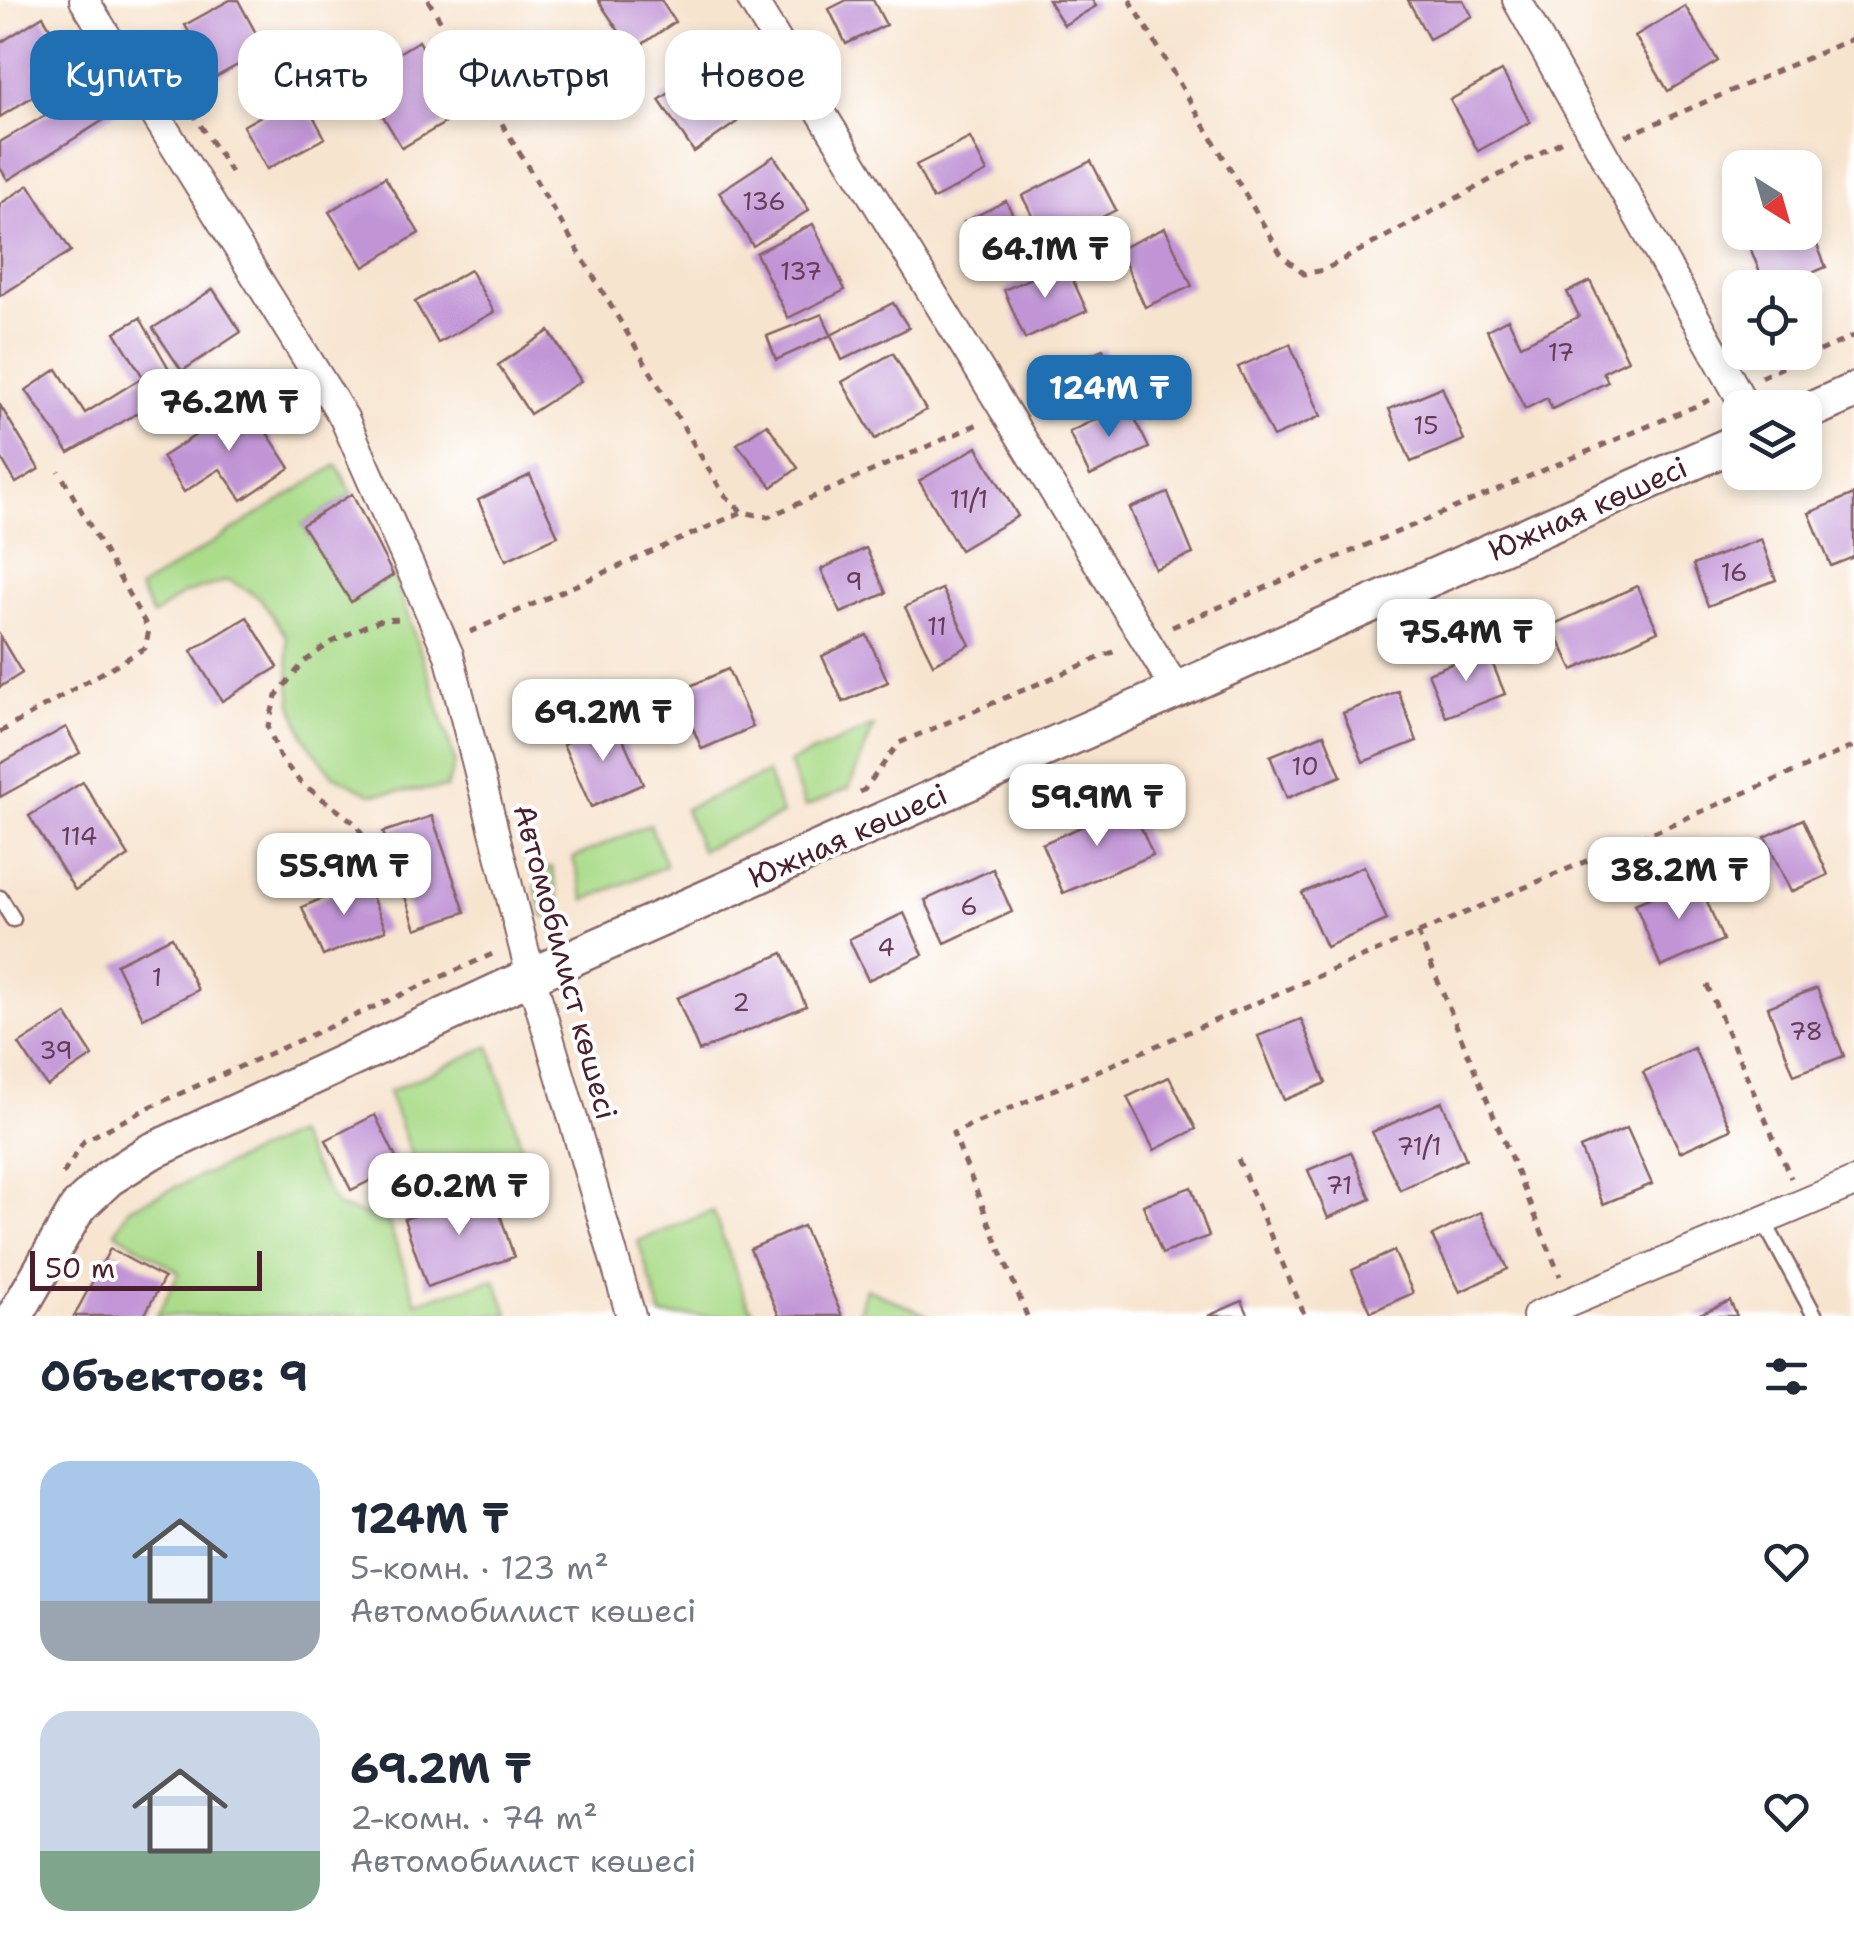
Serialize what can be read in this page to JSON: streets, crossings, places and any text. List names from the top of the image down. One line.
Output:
{"streets":{"street":["Южная көшесі","Автомобилист көшесі"]},"crossings":[["Южная көшесі","Автомобилист көшесі"]],"house_numbers":["136","137","17","15","11/1","16","9","11","10","114","6","4","1","2","78","39","71/1","71"],"scale_bar":"50 m","north":"bottom right","page":{"chip":["Купить","Снять","Фильтры","Новое"],"price":["64.1M ₸","124M ₸","76.2M ₸","75.4M ₸","69.2M ₸","59.9M ₸","55.9M ₸","38.2M ₸","60.2M ₸"],"scale":"50 m","heading":"Объектов: 9","list":[{"name":"124M ₸","note":"5-комн. · 123 m² · Автомобилист көшесі"},{"name":"69.2M ₸","note":"2-комн. · 74 m² · Автомобилист көшесі"}]}}
